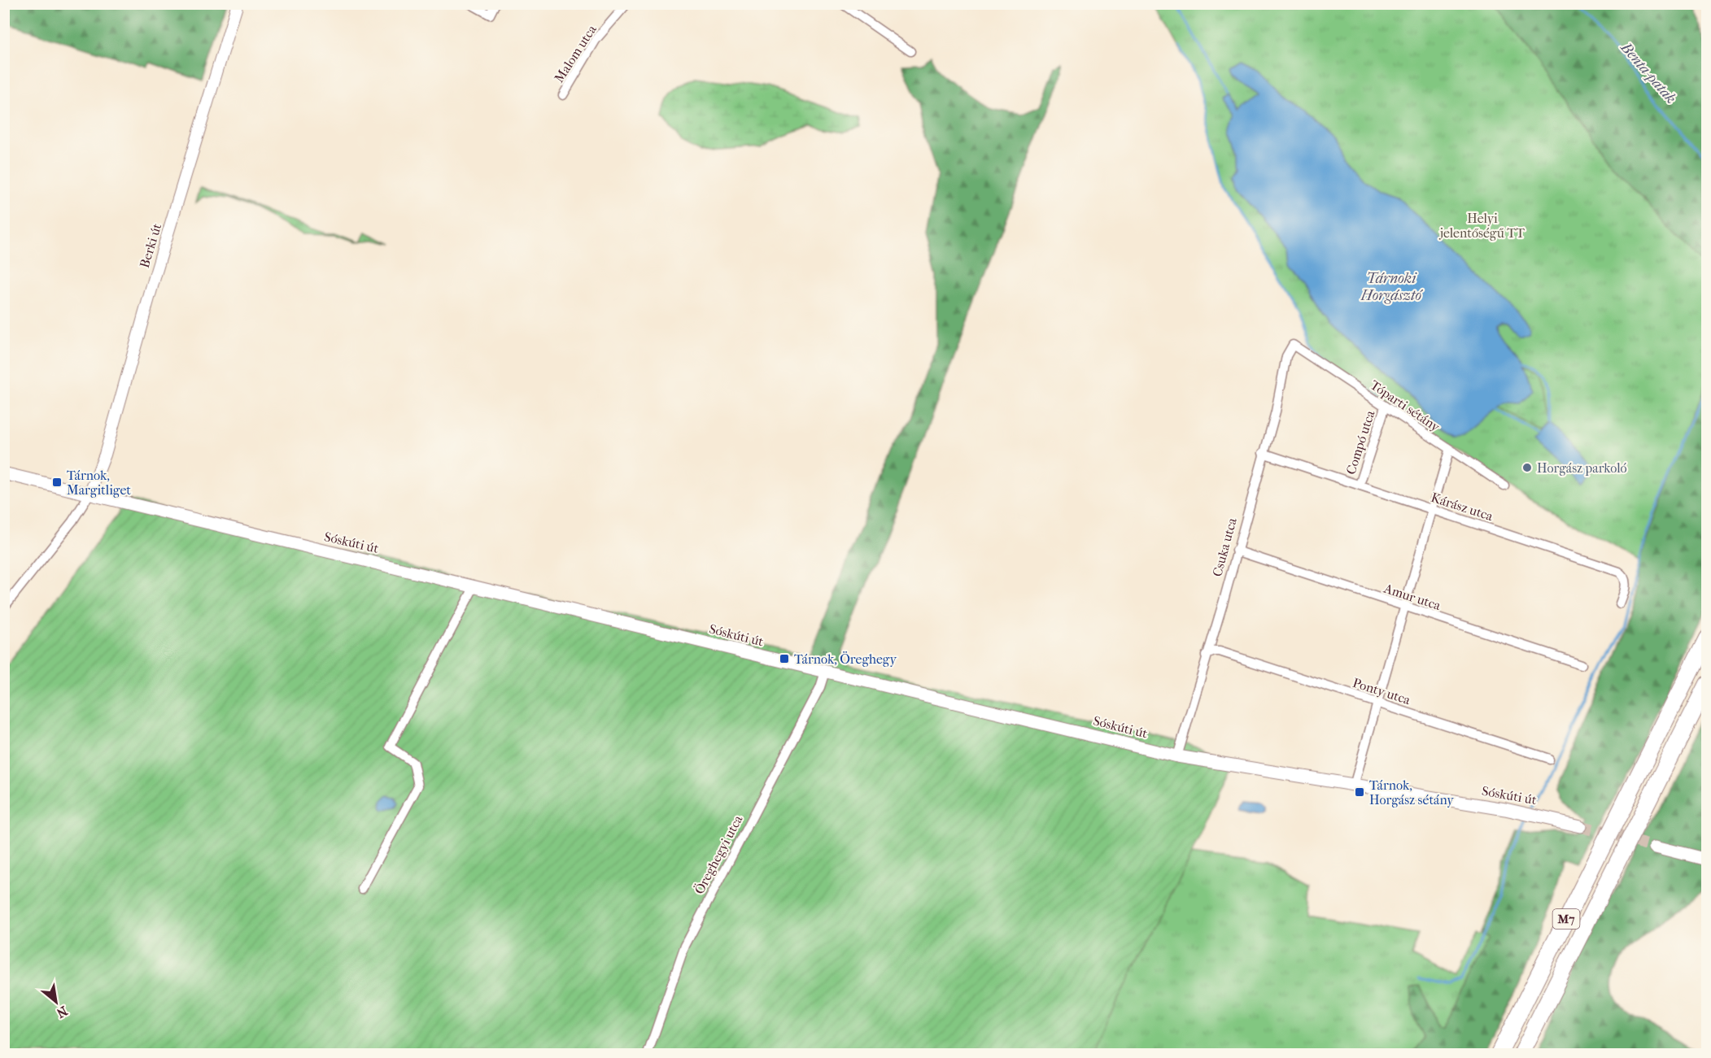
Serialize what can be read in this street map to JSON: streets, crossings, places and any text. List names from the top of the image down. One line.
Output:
{"streets":{"highway":["M7"],"main road":["Sóskúti út"],"street":["Malom utca","Berki út","Tóparti sétány","Compó utca","Kárász utca","Csuka utca","Amur utca","Ponty utca","Öreghegyi utca"]},"crossings":[["Berki út","Sóskúti út"],["Tóparti sétány","Compó utca"],["Tóparti sétány","Csuka utca"],["Compó utca","Kárász utca"],["Kárász utca","Csuka utca"],["Sóskúti út","Csuka utca"],["Sóskúti út","Öreghegyi utca"],["Csuka utca","Amur utca"],["Csuka utca","Ponty utca"]],"water":["Benta-patak","Tárnoki Horgásztó"],"parks":["Helyi jelentőségű TT"],"places":{"other":["Horgász parkoló"],"transit":["Tárnok, Margitliget","Tárnok, Öreghegy","Tárnok, Horgász sétány"]},"north":"bottom right"}
